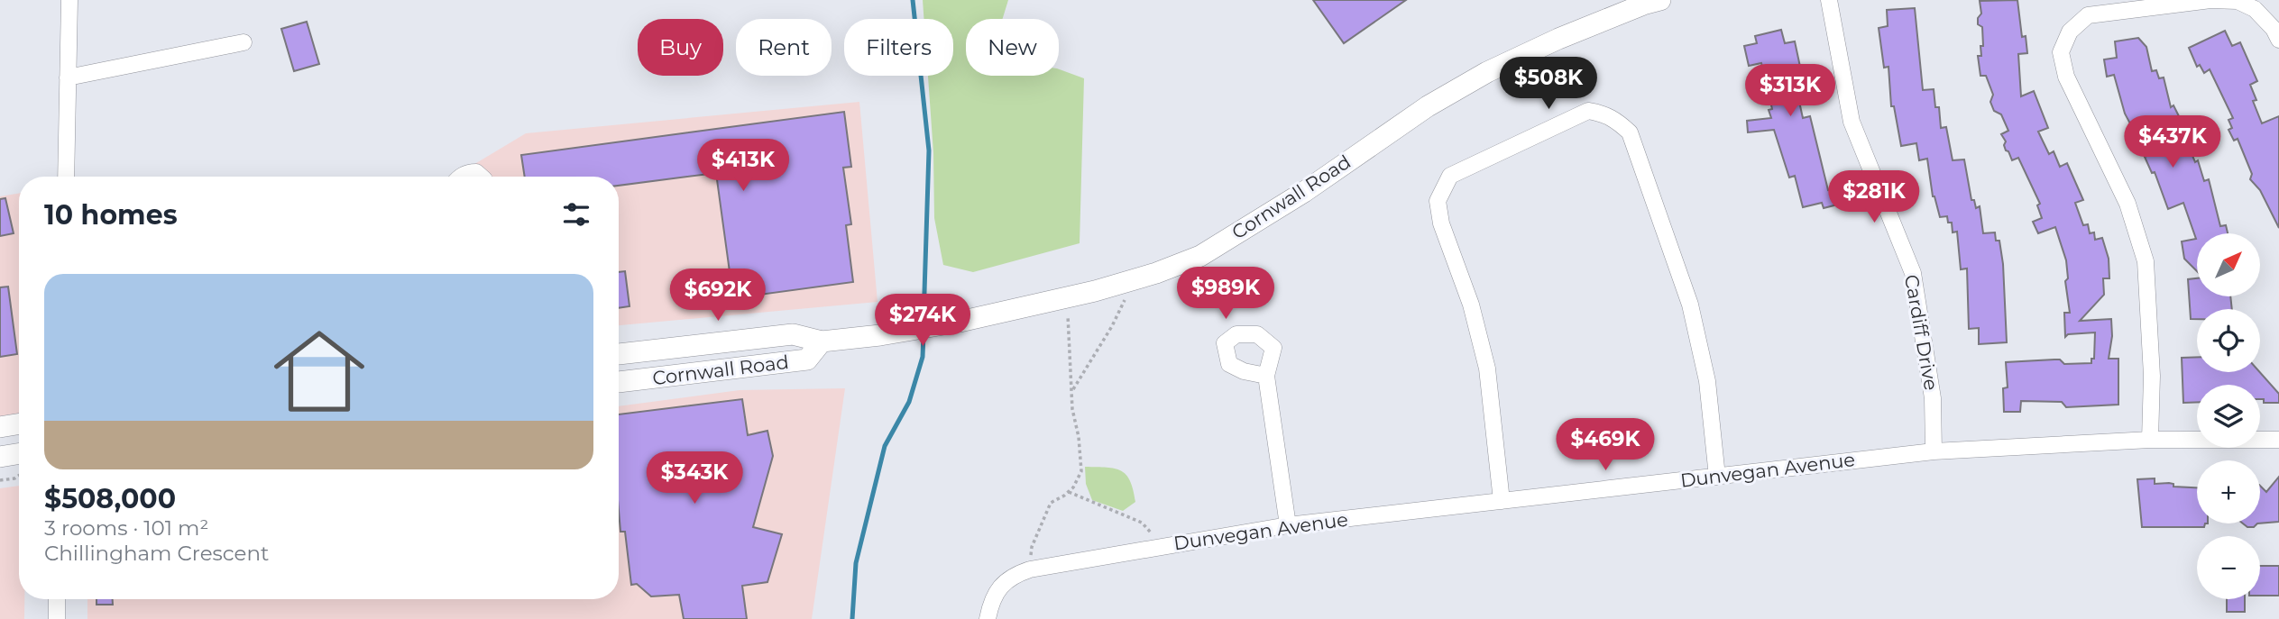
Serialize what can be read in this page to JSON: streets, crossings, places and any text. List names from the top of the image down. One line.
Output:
{"streets":{"main road":["Cornwall Road"],"street":["Cardiff Drive","Dunvegan Avenue"]},"crossings":[["Cardiff Drive","Dunvegan Avenue"]],"north":"top right","page":{"chip":["Buy","Rent","Filters","New"],"price":["$508K","$313K","$437K","$413K","$281K","$989K","$692K","$274K","$469K","$343K"],"heading":"10 homes","map_buttons":["+","−"],"list":[{"name":"$508,000","note":"3 rooms · 101 m² · Chillingham Crescent"}]}}
